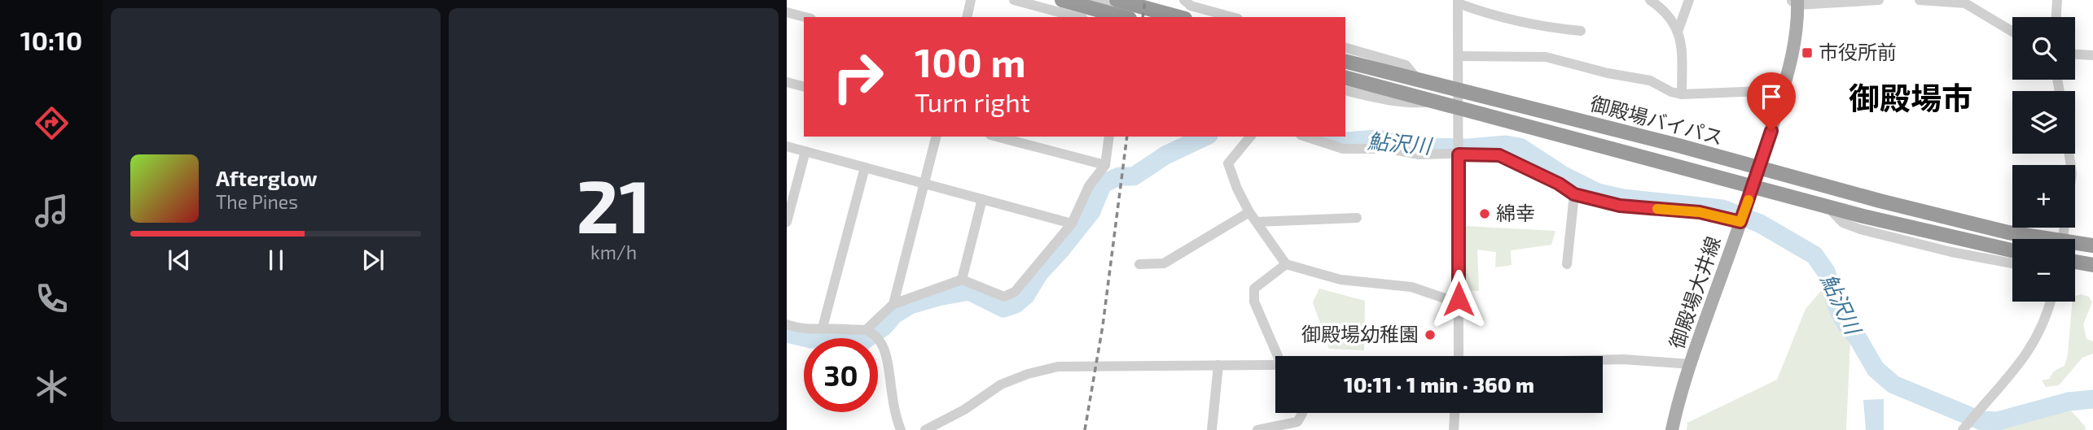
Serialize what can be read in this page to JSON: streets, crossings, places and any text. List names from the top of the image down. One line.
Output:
{"streets":{"highway":["御殿場バイパス"],"main road":["御殿場大井線"]},"crossings":[["御殿場バイパス","御殿場大井線"]],"districts":["御殿場市"],"water":["鮎沢川"],"places":{"transit":["市役所前"],"other":["綿幸","御殿場幼稚園"]},"page":{"tabs":"10:10","tile":["21","km/h"],"map_buttons":["+","−"],"turn":["100 m","Turn right"],"song":["Afterglow","The Pines"],"limit":"30","trip":"10:11 · 1 min · 360 m"}}
